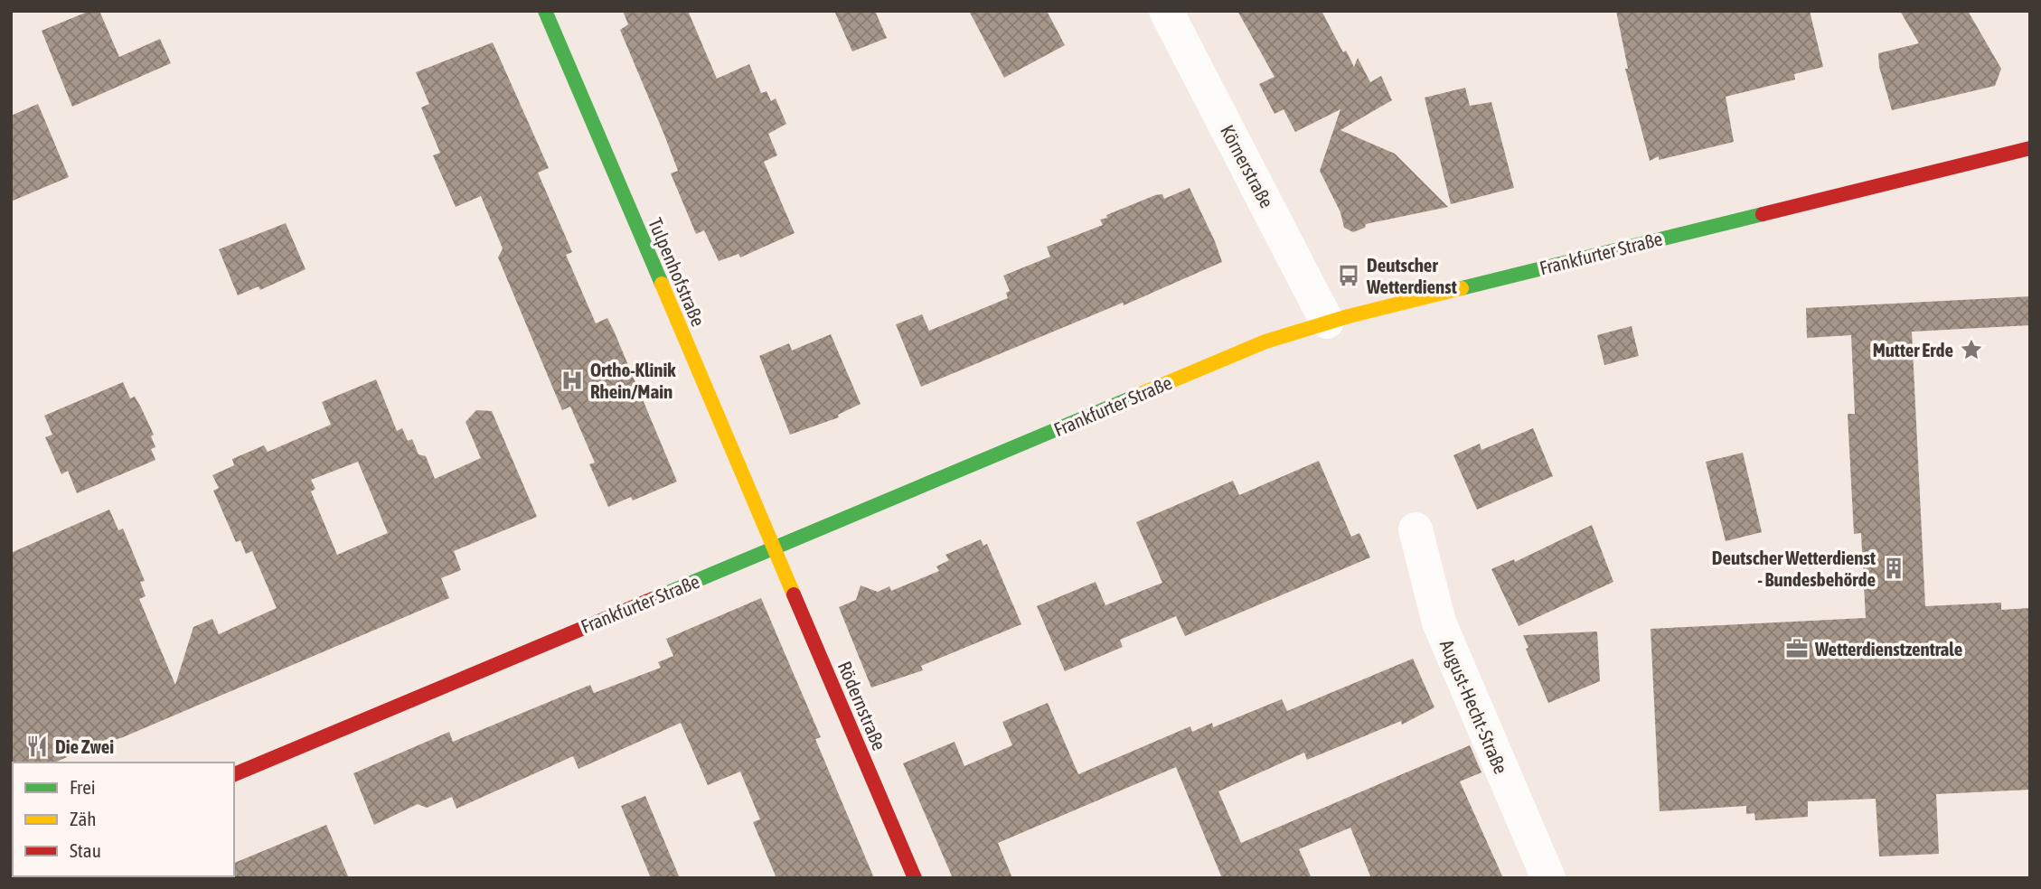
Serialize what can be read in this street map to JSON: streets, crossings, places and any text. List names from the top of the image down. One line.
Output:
{"streets":{"main road":["Frankfurter Straße","Tulpenhofstraße","Rödernstraße"],"street":["Körnerstraße","August-Hecht-Straße"]},"crossings":[["Körnerstraße","Frankfurter Straße"],["Frankfurter Straße","Tulpenhofstraße"],["Frankfurter Straße","Rödernstraße"],["Tulpenhofstraße","Rödernstraße"]],"places":{"bus stop":["Deutscher Wetterdienst"],"place":["Mutter Erde"],"hospital":["Ortho-Klinik Rhein/Main"],"building":["Deutscher Wetterdienst - Bundesbehörde"],"office":["Wetterdienstzentrale"],"restaurant":["Die Zwei"]},"legend":["Frei","Zäh","Stau"]}
